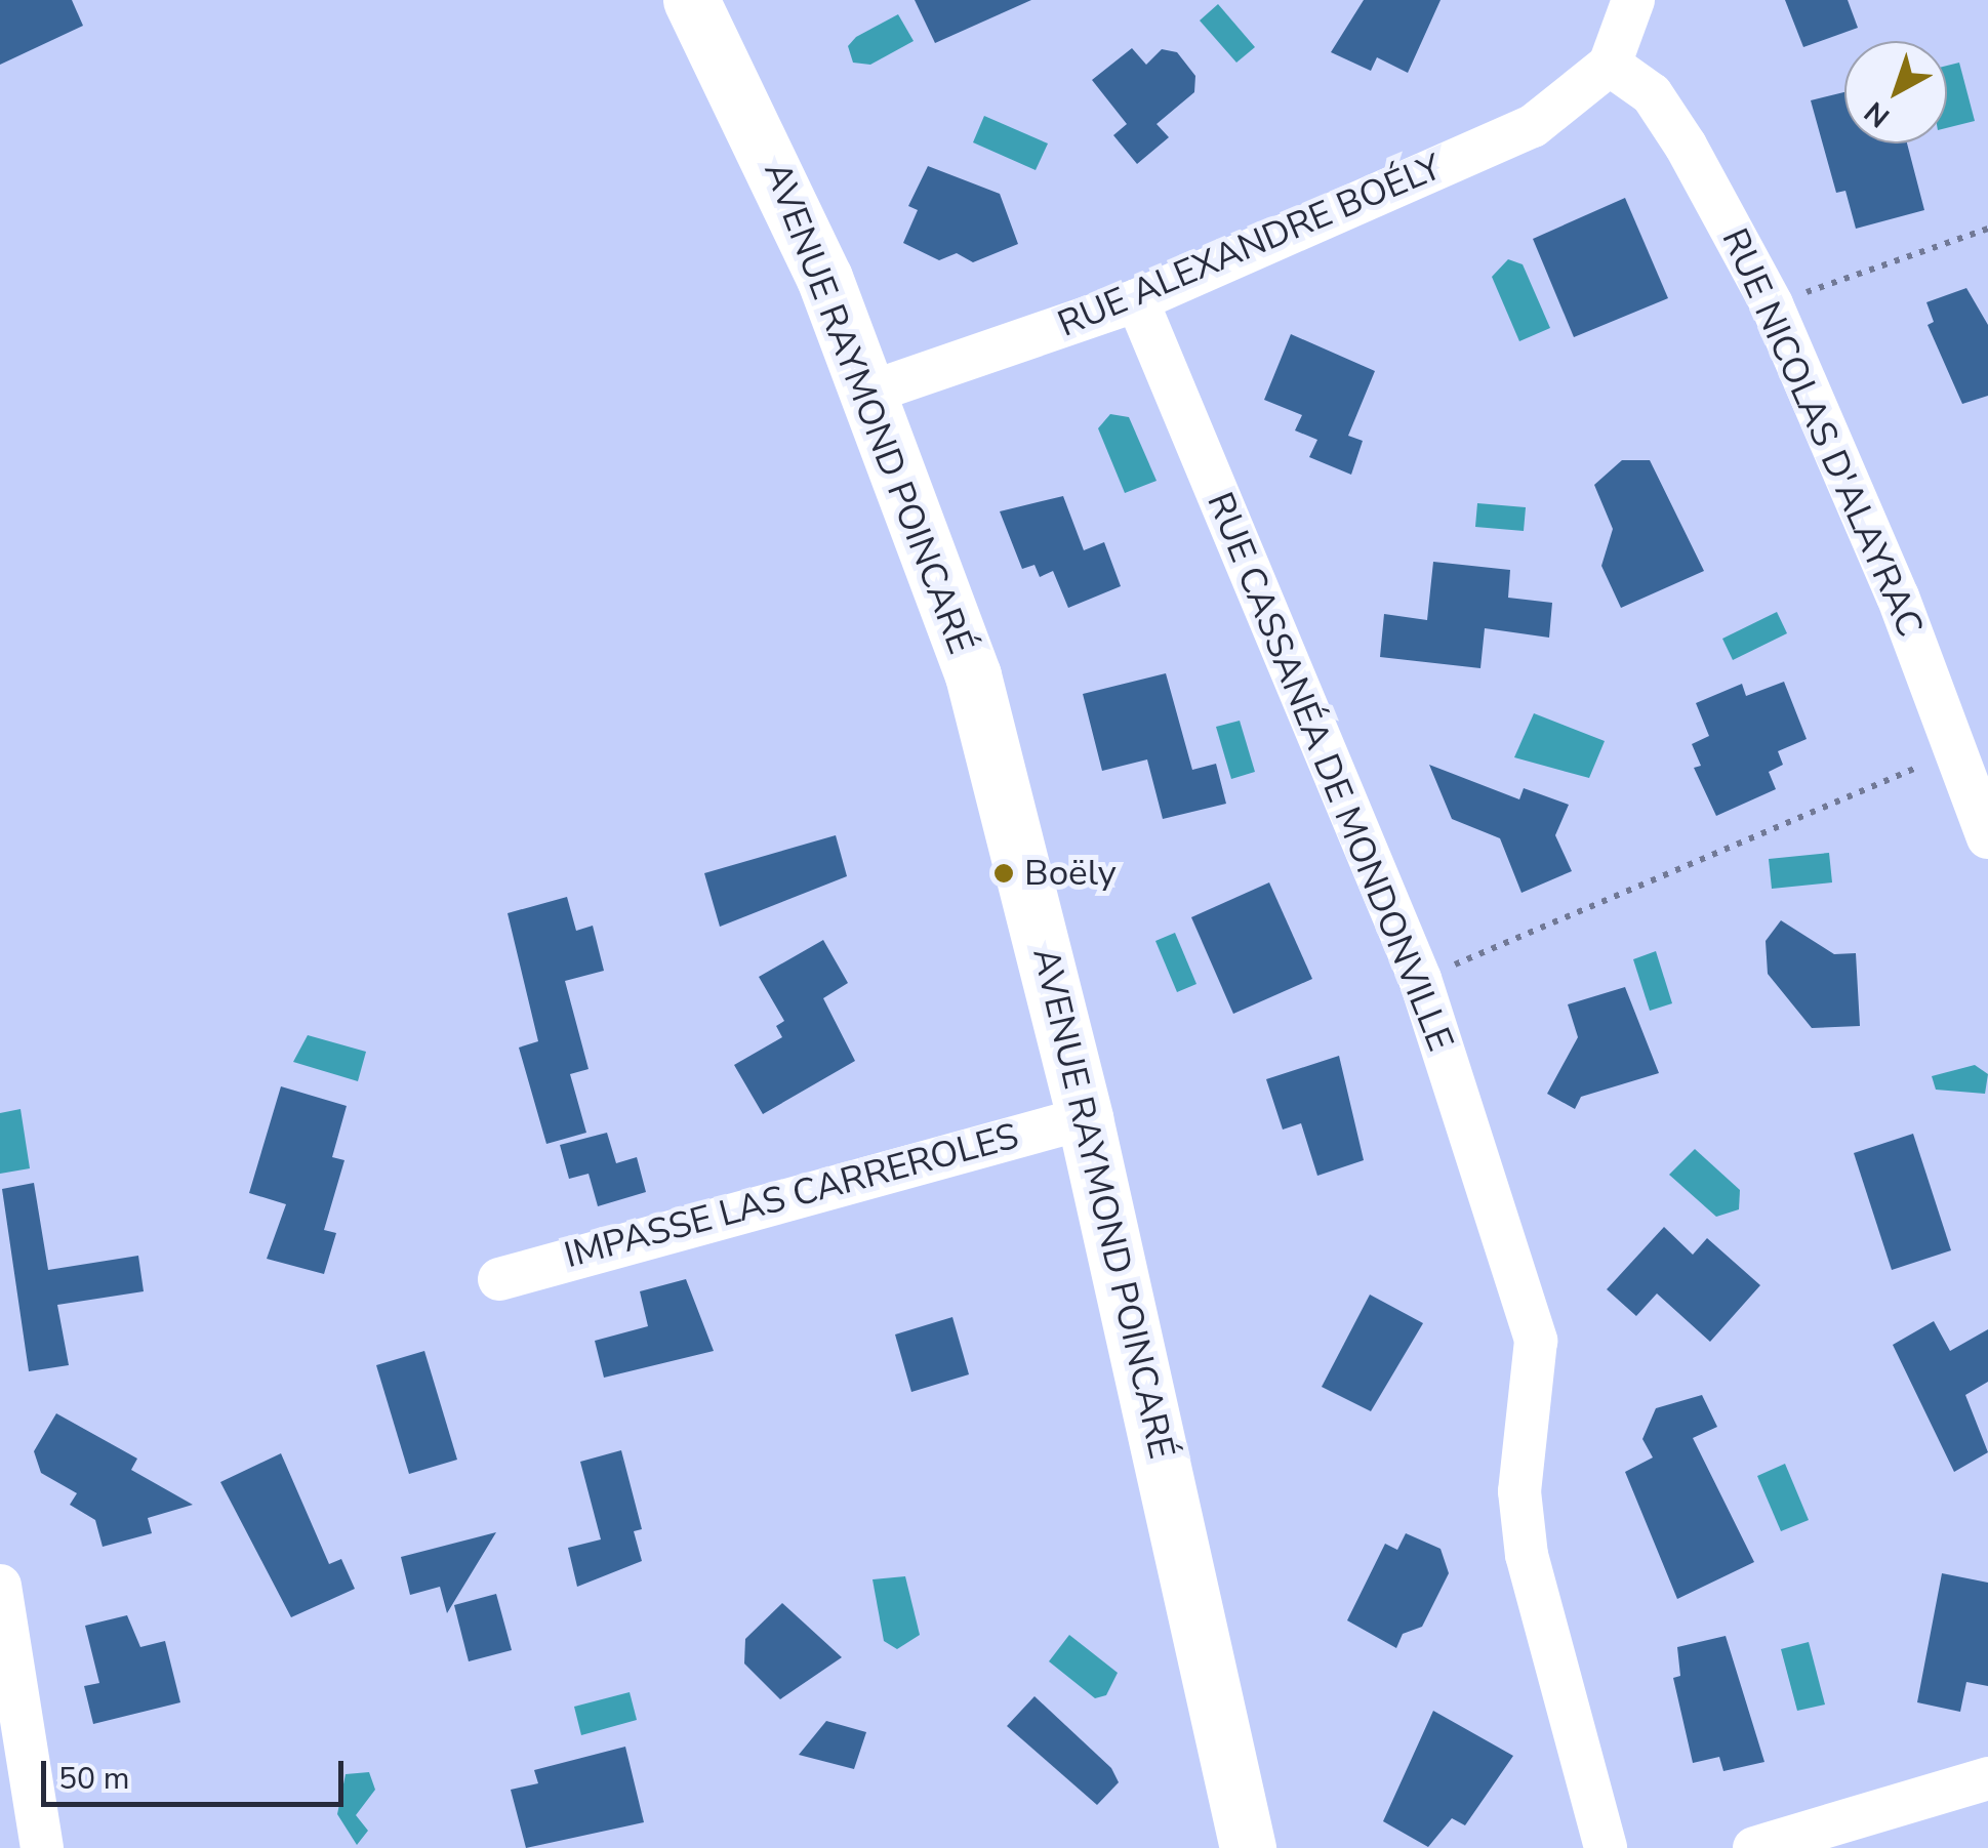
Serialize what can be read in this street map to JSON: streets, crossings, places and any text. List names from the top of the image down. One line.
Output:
{"streets":{"main road":["AVENUE RAYMOND POINCARÉ"],"street":["RUE ALEXANDRE BOÉLY","RUE NICOLAS D'ALAYRAC","RUE CASSANÉA DE MONDONVILLE","IMPASSE LAS CARREROLES"]},"crossings":[["RUE ALEXANDRE BOÉLY","AVENUE RAYMOND POINCARÉ"],["RUE ALEXANDRE BOÉLY","RUE NICOLAS D'ALAYRAC"],["RUE ALEXANDRE BOÉLY","RUE CASSANÉA DE MONDONVILLE"],["AVENUE RAYMOND POINCARÉ","IMPASSE LAS CARREROLES"]],"places":["Boëly"],"scale_bar":"50 m","north":"bottom left"}
